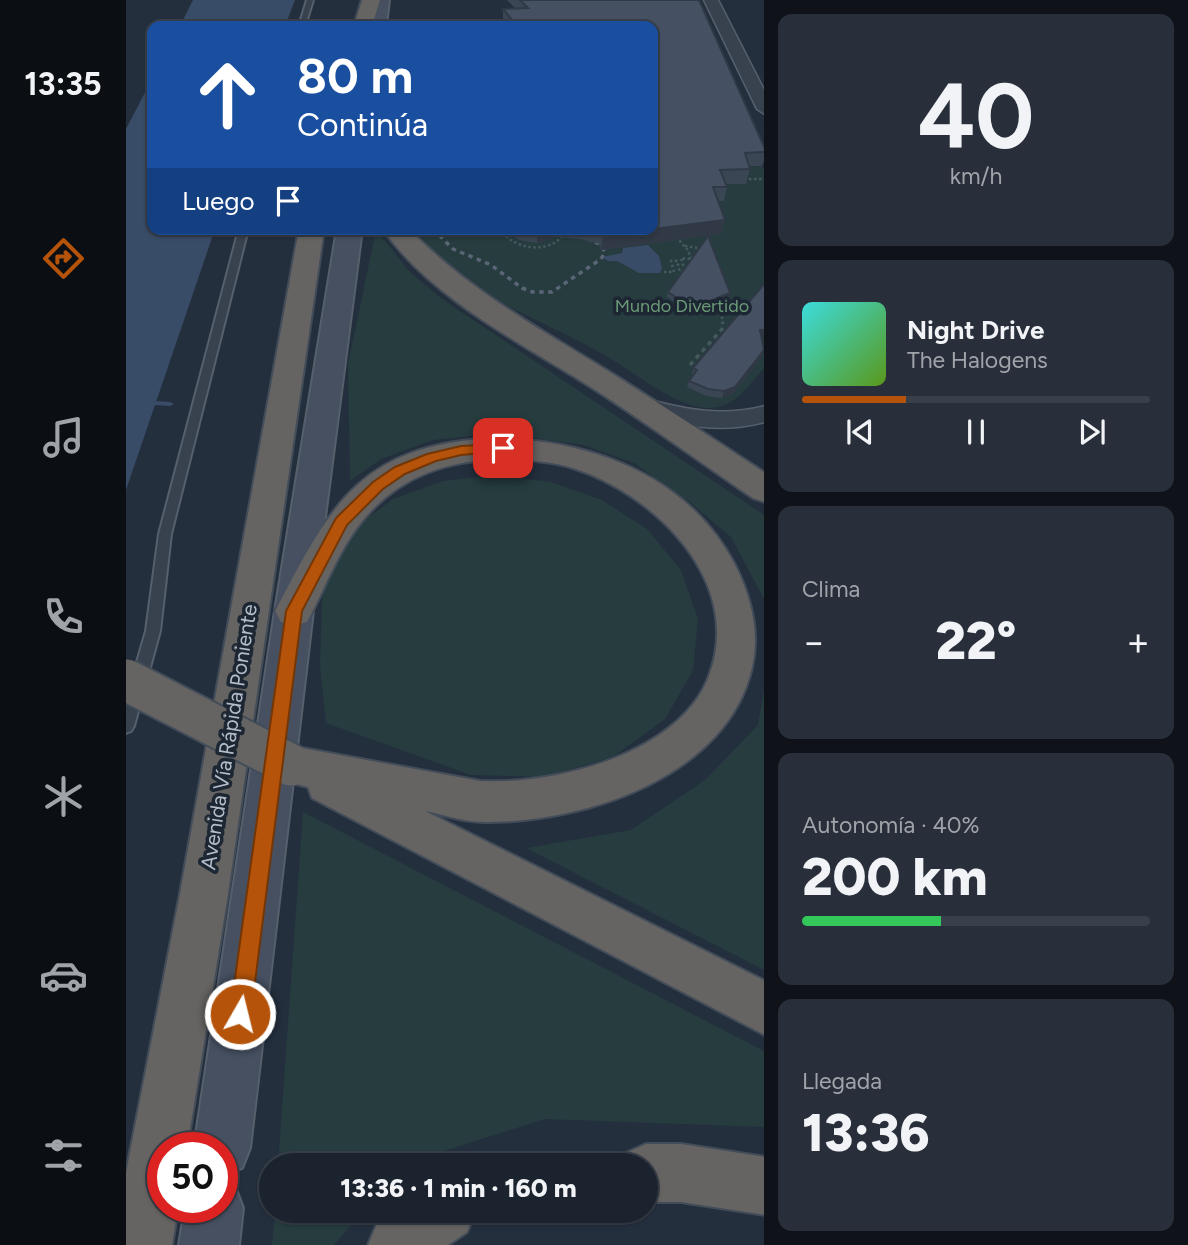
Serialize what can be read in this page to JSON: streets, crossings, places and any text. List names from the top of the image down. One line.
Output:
{"streets":{"highway":["Avenida Vía Rápida Poniente"]},"parks":["Mundo Divertido"],"page":{"tabs":"13:35","tile":[["40","km/h"],"Clima",["Autonomía · 40%","200 km"],["Llegada","13:36"]],"turn":["80 m","Continúa"],"then":"Luego","song":["Night Drive","The Halogens"],"heat":["−","22°","+"],"limit":"50","trip":"13:36 · 1 min · 160 m"}}
